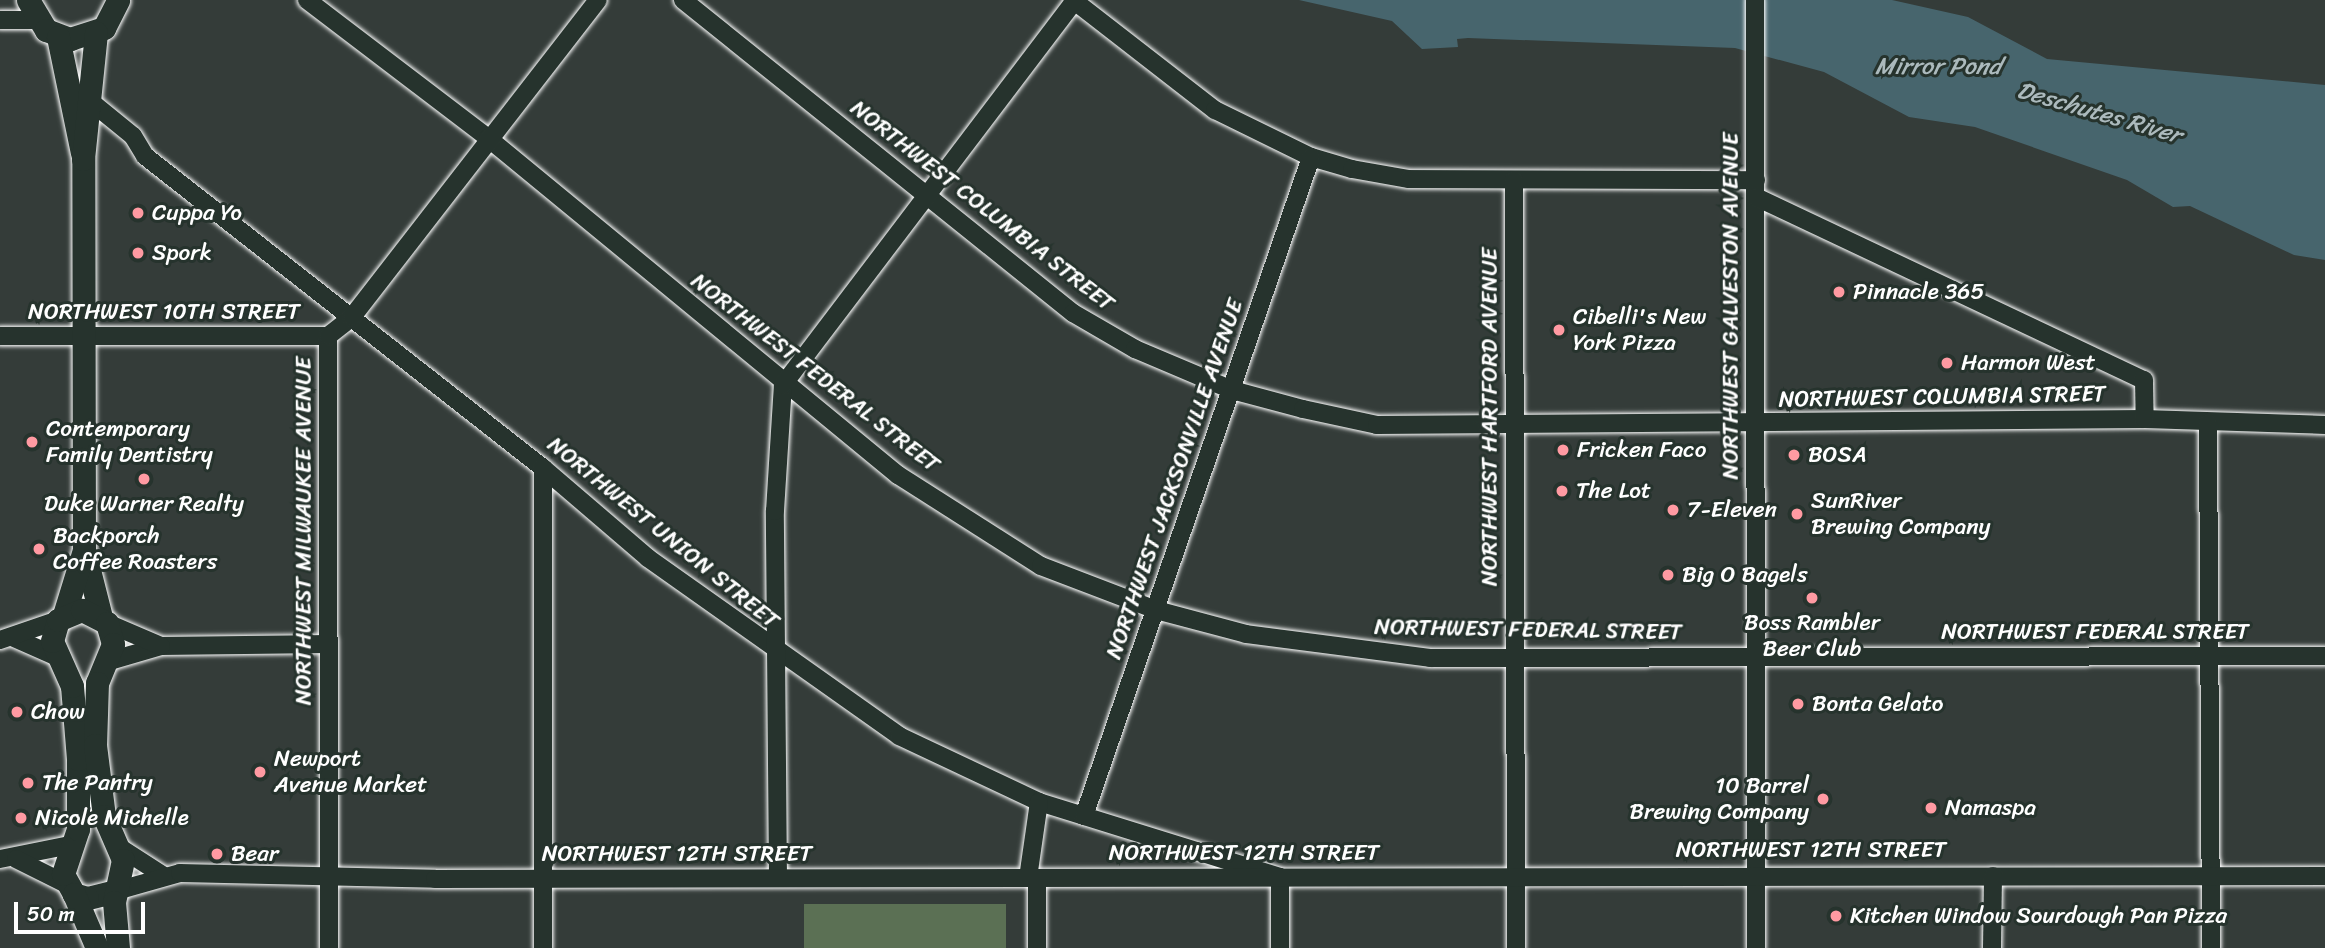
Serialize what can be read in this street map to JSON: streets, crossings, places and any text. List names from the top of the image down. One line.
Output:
{"streets":{"street":["NORTHWEST COLUMBIA STREET","NORTHWEST GALVESTON AVENUE","NORTHWEST 10TH STREET","NORTHWEST FEDERAL STREET","NORTHWEST HARTFORD AVENUE","NORTHWEST JACKSONVILLE AVENUE","NORTHWEST MILWAUKEE AVENUE","NORTHWEST UNION STREET","NORTHWEST 12TH STREET"]},"crossings":[["NORTHWEST COLUMBIA STREET","NORTHWEST GALVESTON AVENUE"],["NORTHWEST COLUMBIA STREET","NORTHWEST HARTFORD AVENUE"],["NORTHWEST COLUMBIA STREET","NORTHWEST JACKSONVILLE AVENUE"],["NORTHWEST GALVESTON AVENUE","NORTHWEST FEDERAL STREET"],["NORTHWEST GALVESTON AVENUE","NORTHWEST 12TH STREET"],["NORTHWEST 10TH STREET","NORTHWEST MILWAUKEE AVENUE"],["NORTHWEST FEDERAL STREET","NORTHWEST HARTFORD AVENUE"],["NORTHWEST FEDERAL STREET","NORTHWEST JACKSONVILLE AVENUE"],["NORTHWEST FEDERAL STREET","NORTHWEST MILWAUKEE AVENUE"],["NORTHWEST HARTFORD AVENUE","NORTHWEST 12TH STREET"],["NORTHWEST JACKSONVILLE AVENUE","NORTHWEST UNION STREET"],["NORTHWEST MILWAUKEE AVENUE","NORTHWEST UNION STREET"],["NORTHWEST MILWAUKEE AVENUE","NORTHWEST 12TH STREET"],["NORTHWEST UNION STREET","NORTHWEST 12TH STREET"]],"water":["Mirror Pond","Deschutes River"],"places":["Cuppa Yo","Spork","Pinnacle 365","Cibelli's New York Pizza","Harmon West","Contemporary Family Dentistry","Fricken Faco","BOSA","Duke Warner Realty","The Lot","7-Eleven","SunRiver Brewing Company","Backporch Coffee Roasters","Big O Bagels","Boss Rambler Beer Club","Bonta Gelato","Chow","Newport Avenue Market","The Pantry","10 Barrel Brewing Company","Namaspa","Nicole Michelle","Bear","Kitchen Window Sourdough Pan Pizza"],"scale_bar":"50 m"}
